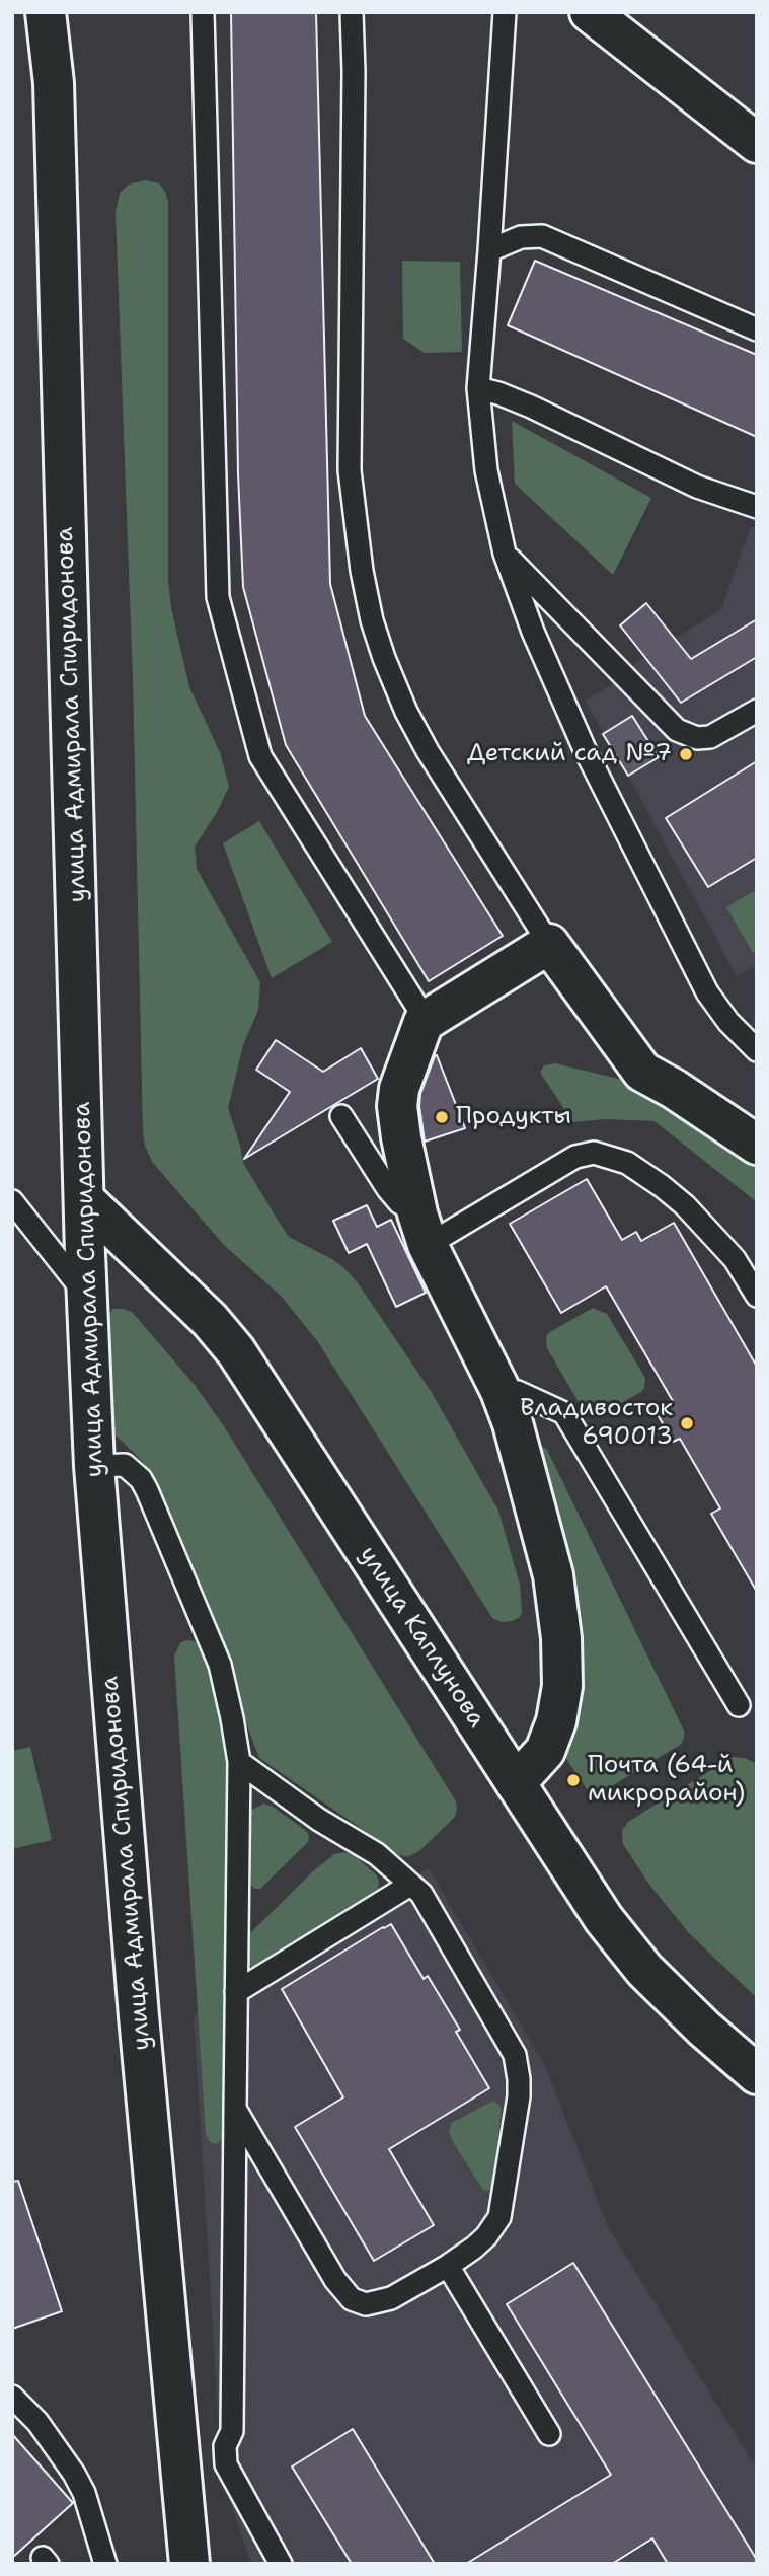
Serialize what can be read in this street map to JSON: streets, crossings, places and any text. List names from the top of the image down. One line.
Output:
{"streets":{"main road":["улица Адмирала Спиридонова","улица Каплунова"]},"crossings":[["улица Адмирала Спиридонова","улица Каплунова"]],"places":["Детский сад №7","Продукты","Владивосток 690013","Почта (64-й микрорайон)"]}
